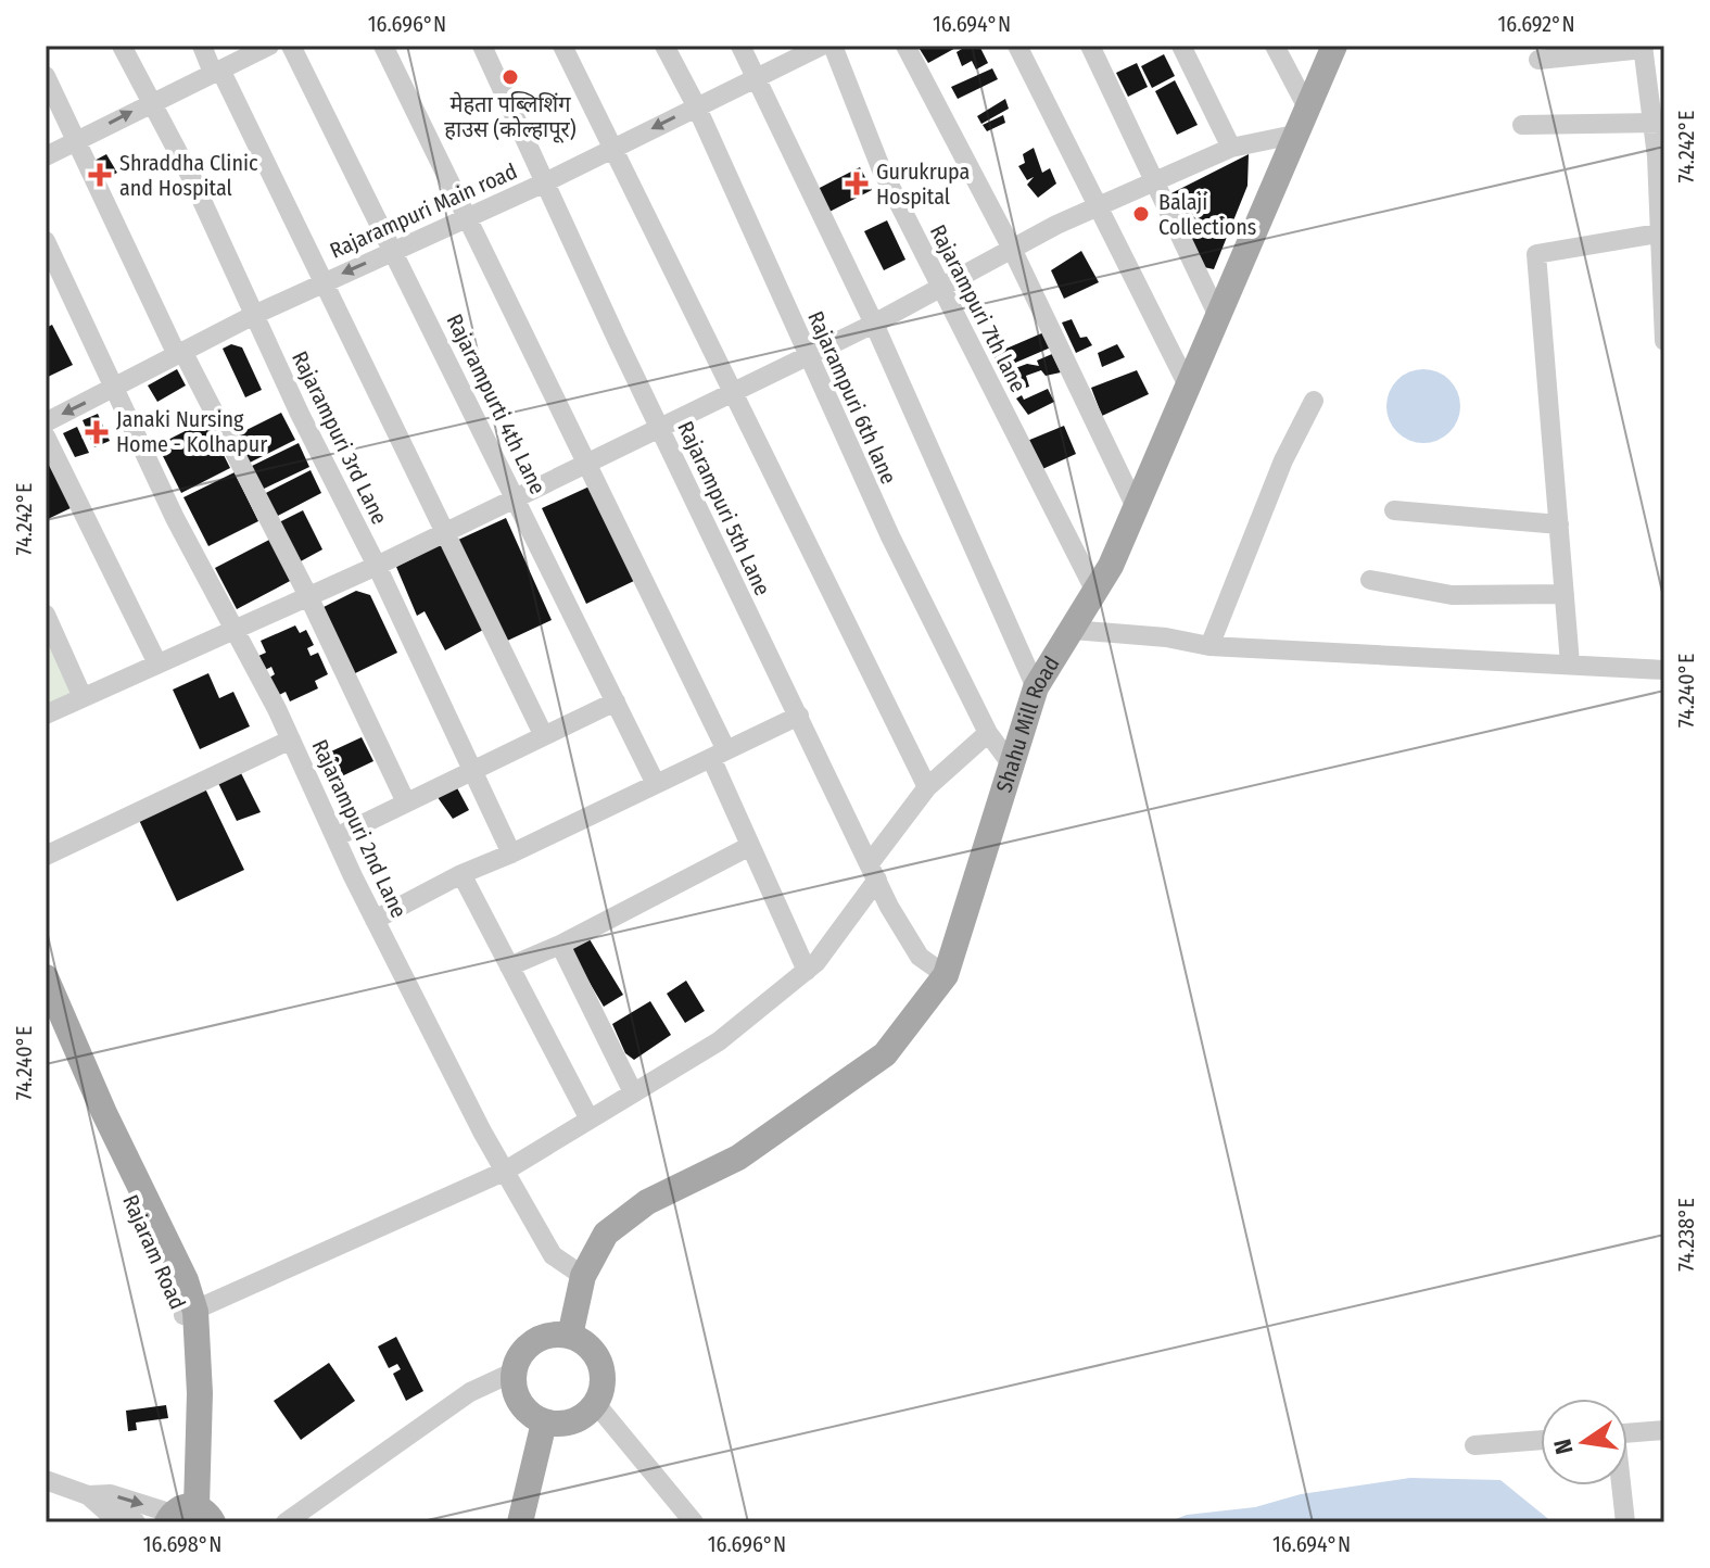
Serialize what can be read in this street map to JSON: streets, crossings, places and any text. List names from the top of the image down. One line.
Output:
{"streets":{"main road":["Shahu Mill Road","Rajaram Road"],"street":["Rajarampuri Main road","Rajarampuri 7th lane","Rajarampuri 6th lane","Rajarampurti 4th Lane","Rajarampuri 3rd Lane","Rajarampuri 5th Lane","Rajarampuri 2nd Lane"]},"crossings":[["Rajarampuri Main road","Rajarampuri 6th lane"],["Rajarampuri Main road","Rajarampurti 4th Lane"],["Rajarampuri Main road","Rajarampuri 3rd Lane"],["Rajarampuri Main road","Rajarampuri 5th Lane"],["Rajarampuri Main road","Rajarampuri 2nd Lane"],["Rajarampuri 7th lane","Shahu Mill Road"],["Rajarampuri 6th lane","Shahu Mill Road"],["Rajarampuri 5th Lane","Shahu Mill Road"],["Shahu Mill Road","Rajarampuri 2nd Lane"]],"places":{"other":["मेहता पब्लिशिंग हाउस (कोल्हापूर)","Balaji Collections"],"health":["Shraddha Clinic and Hospital","Gurukrupa Hospital","Janaki Nursing Home - Kolhapur"]},"north":"left","coordinates":["16.696°N","16.694°N","16.692°N","74.242°E","74.240°E","74.238°E","16.698°N"]}
